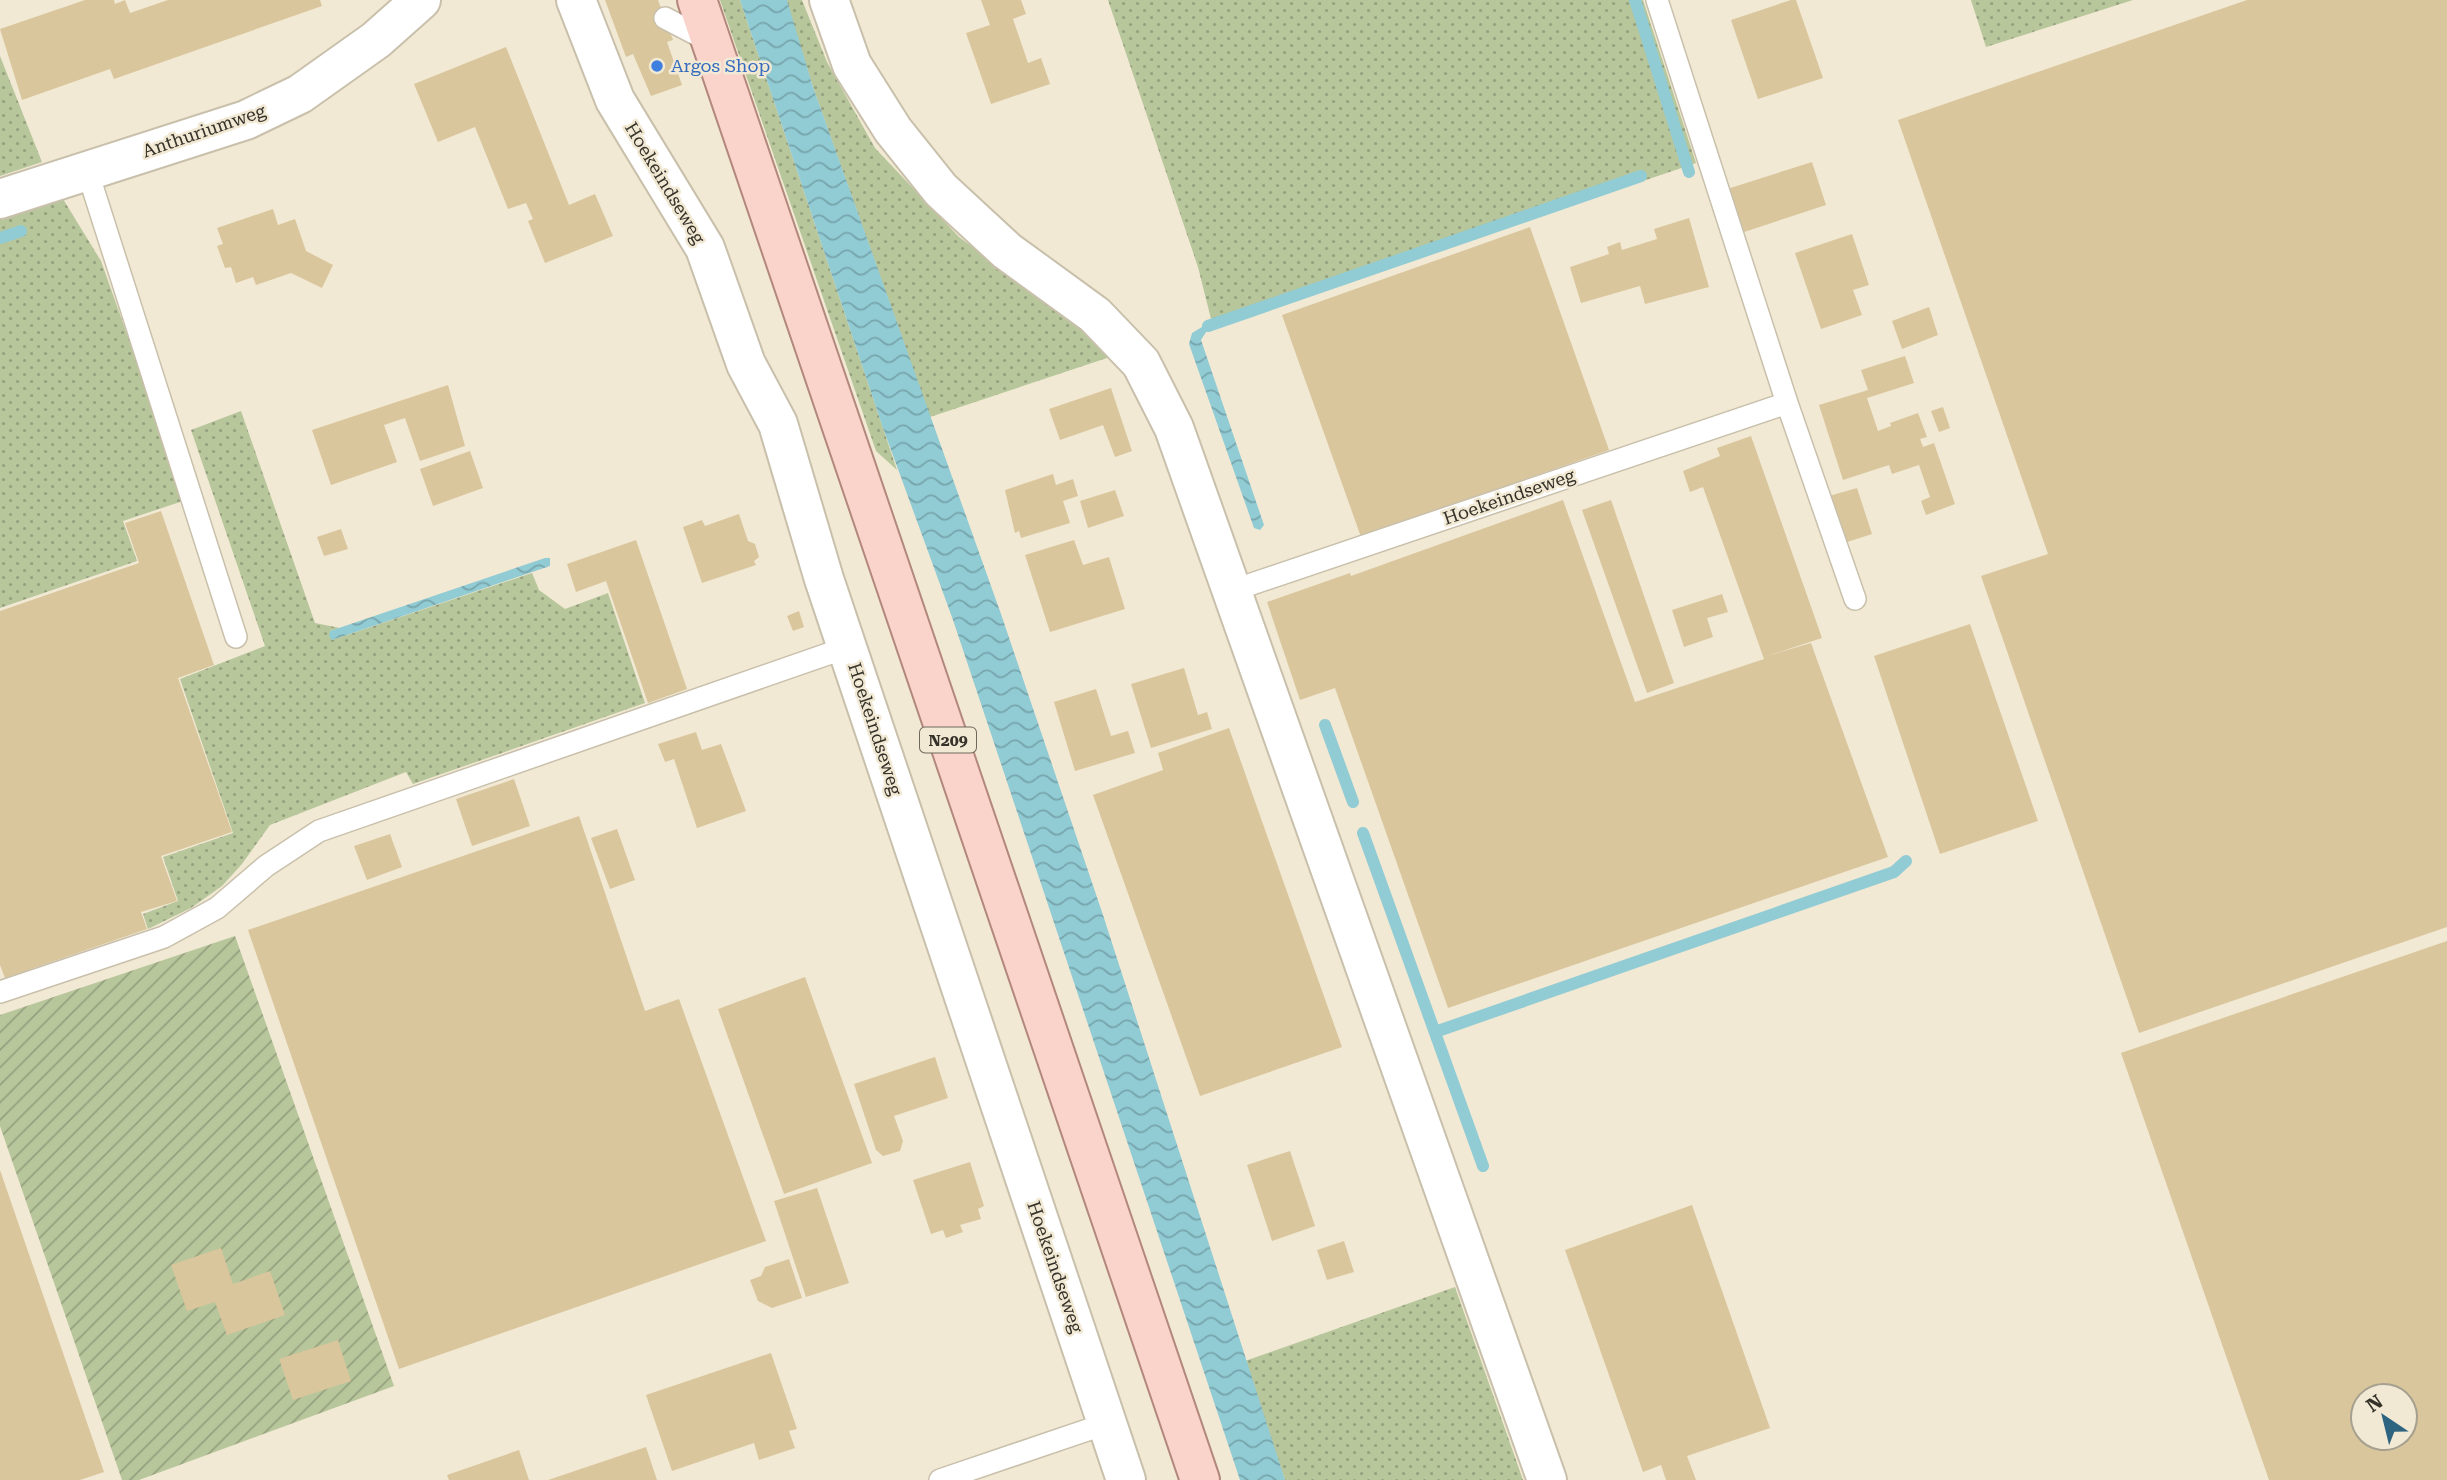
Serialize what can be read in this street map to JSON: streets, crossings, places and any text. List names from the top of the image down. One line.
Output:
{"streets":{"main road":["N209"],"street":["Anthuriumweg","Hoekeindseweg"]},"places":["Argos Shop"],"north":"top left"}
